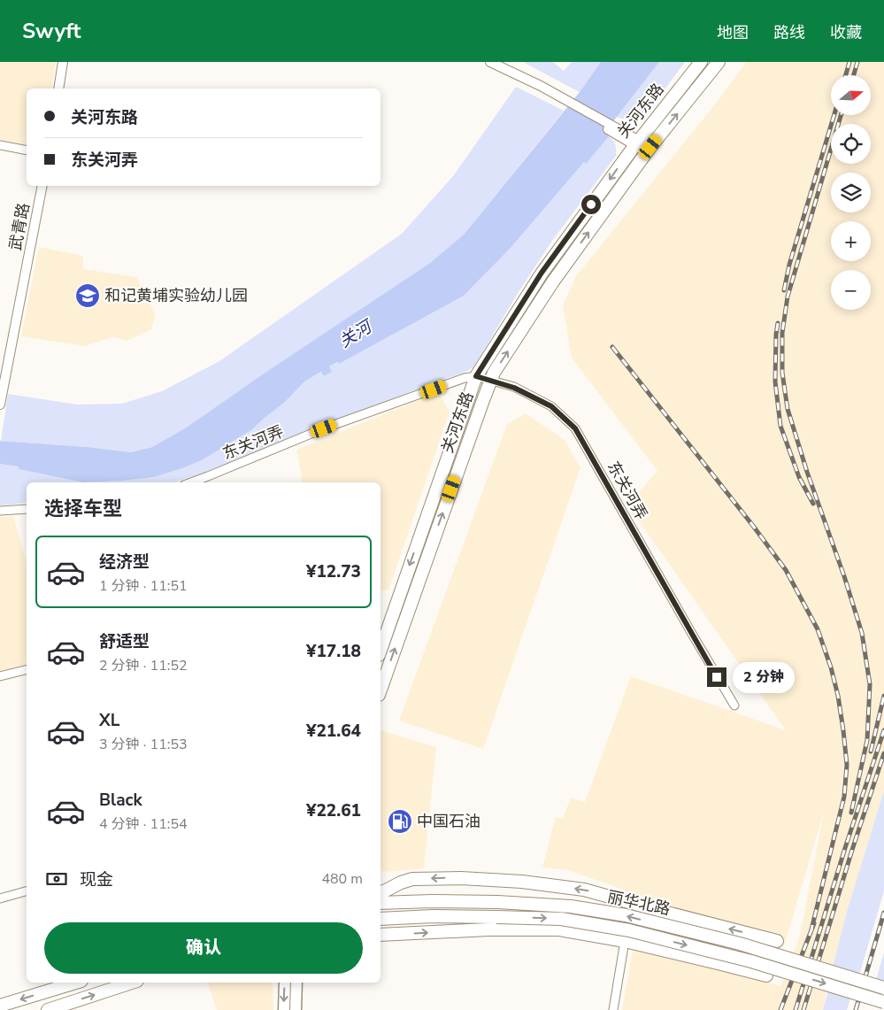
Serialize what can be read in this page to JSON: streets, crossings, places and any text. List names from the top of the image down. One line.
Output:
{"streets":{"main road":["关河东路","丽华北路"],"street":["武青路","东关河弄"]},"crossings":[["关河东路","东关河弄"]],"water":["关河"],"places":{"school or university":["和记黄埔实验幼儿园"],"fuel station":["中国石油"]},"north":"right","page":{"header":"Swyft","nav":["地图","路线","收藏"],"map_buttons":["+","−"],"banner":["关河东路","东关河弄"],"heading":"选择车型","list":[{"name":"经济型","note":"1 分钟 · 11:51","value":"¥12.73"},{"name":"舒适型","note":"2 分钟 · 11:52","value":"¥17.18"},{"name":"XL","note":"3 分钟 · 11:53","value":"¥21.64"},{"name":"Black","note":"4 分钟 · 11:54","value":"¥22.61"}],"bubble":"2 分钟","pay":["现金","480 m"],"buttons":"确认"}}
